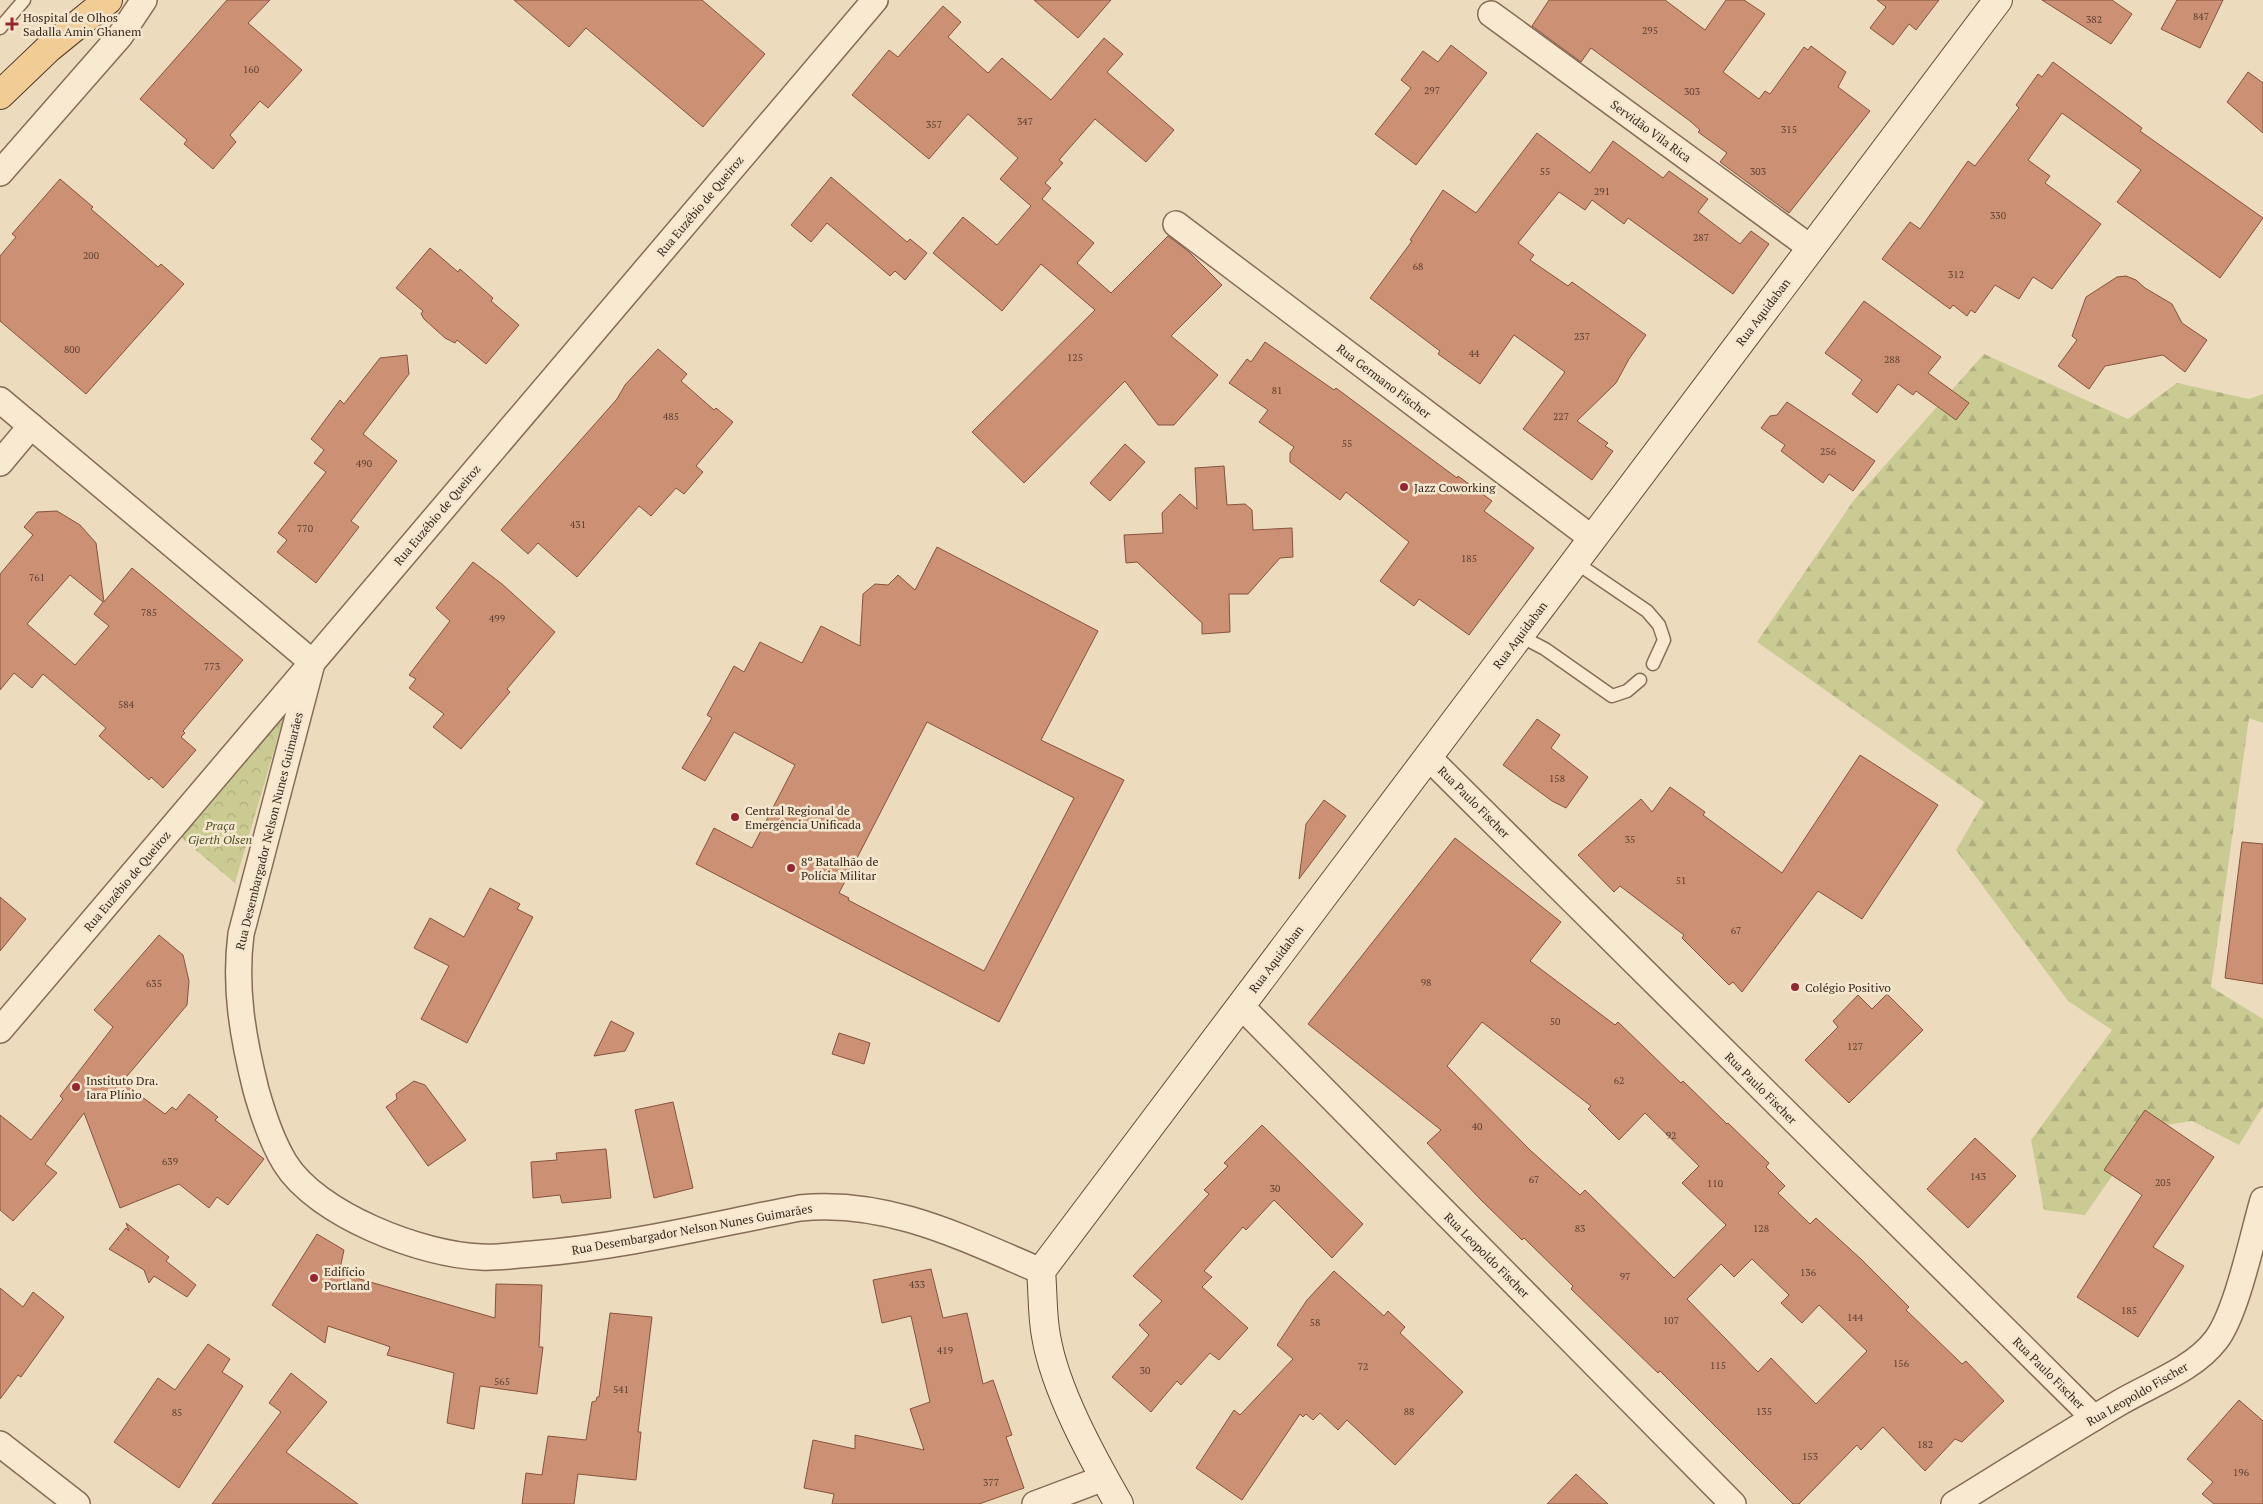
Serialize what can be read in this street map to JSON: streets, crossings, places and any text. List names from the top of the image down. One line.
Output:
{"streets":{"street":["Servidão Vila Rica","Rua Euzébio de Queiroz","Rua Aquidaban","Rua Germano Fischer","Rua Paulo Fischer","Rua Desembargador Nelson Nunes Guimarães","Rua Leopoldo Fischer"]},"crossings":[["Servidão Vila Rica","Rua Aquidaban"],["Rua Euzébio de Queiroz","Rua Desembargador Nelson Nunes Guimarães"],["Rua Aquidaban","Rua Germano Fischer"],["Rua Aquidaban","Rua Paulo Fischer"],["Rua Aquidaban","Rua Desembargador Nelson Nunes Guimarães"],["Rua Aquidaban","Rua Leopoldo Fischer"],["Rua Paulo Fischer","Rua Leopoldo Fischer"]],"parks":["Praça Gjerth Olsen"],"places":{"health":["Hospital de Olhos Sadalla Amin Ghanem"],"other":["Jazz Coworking","Central Regional de Emergência Unificada","8º Batalhão de Polícia Militar","Colégio Positivo","Instituto Dra. Iara Plínio","Edifício Portland"]},"house_numbers":["847","382","295","160","297","303","347","357","315","55","303","291","330","287","200","68","312","237","800","44","125","288","81","485","227","55","256","490","431","770","185","761","785","499","773","584","158","35","51","67","98","635","50","127","62","40","92","639","143","67","205","110","30","83","128","136","97","433","185","144","107","58","419","156","115","72","30","565","541","88","135","85","182","153","196","377"]}
